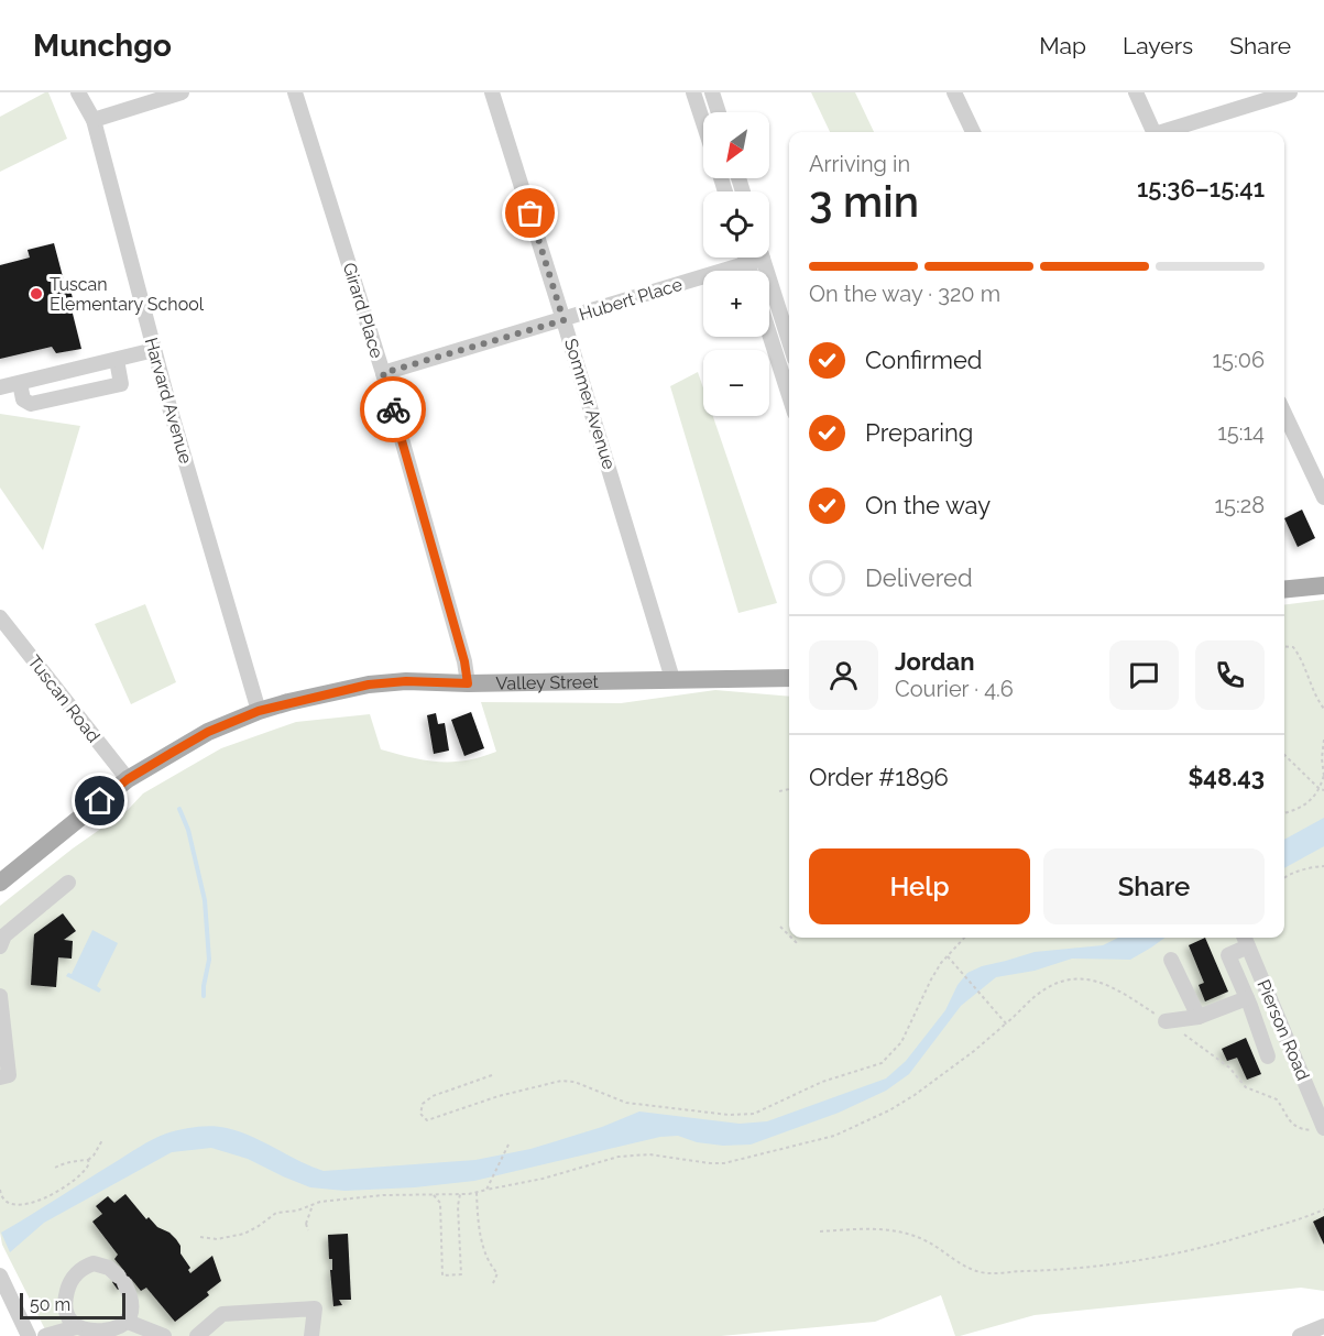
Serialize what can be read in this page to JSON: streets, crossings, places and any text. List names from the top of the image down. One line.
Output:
{"streets":{"main road":["Valley Street"],"street":["Hubert Place","Girard Place","Harvard Avenue","Sommer Avenue","Tuscan Road","Pierson Road"]},"crossings":[["Hubert Place","Girard Place"],["Hubert Place","Sommer Avenue"],["Girard Place","Valley Street"],["Harvard Avenue","Valley Street"],["Sommer Avenue","Valley Street"],["Valley Street","Tuscan Road"]],"places":["Tuscan Elementary School"],"scale_bar":"50 m","north":"bottom left","page":{"header":"Munchgo","nav":["Map","Layers","Share"],"map_buttons":["+","−"],"heading":["3 min","Arriving in","15:36–15:41"],"panel":["Jordan","Courier · 4.6","Order #1896","$48.43"],"bar":"On the way · 320 m","list":[["Confirmed","15:06"],["Preparing","15:14"],["On the way","15:28"],"Delivered"],"buttons":["Help","Share"],"scale":"50 m"}}
